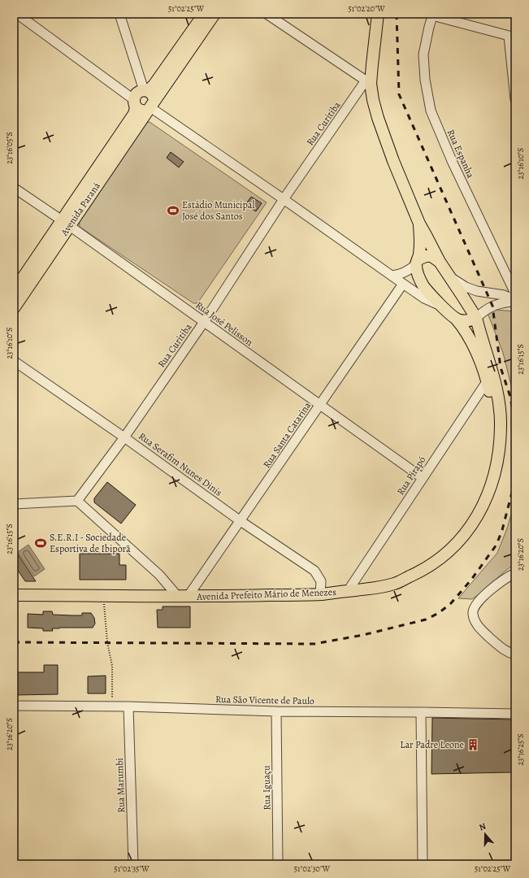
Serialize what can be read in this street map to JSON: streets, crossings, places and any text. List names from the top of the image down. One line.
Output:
{"streets":{"main road":["Avenida Paraná","Avenida Prefeito Mário de Menezes"],"street":["Rua Curitiba","Rua Espanha","Rua José Pelisson","Rua Santa Catarina","Rua Serafim Nunes Dinis","Rua Pirapó","Rua São Vicente de Paulo","Rua Marumbi","Rua Iguaçu"]},"crossings":[["Rua Curitiba","Rua José Pelisson"],["Rua Curitiba","Rua Serafim Nunes Dinis"],["Avenida Paraná","Rua José Pelisson"],["Rua José Pelisson","Rua Santa Catarina"],["Rua José Pelisson","Rua Pirapó"],["Rua Santa Catarina","Rua Serafim Nunes Dinis"],["Rua Santa Catarina","Avenida Prefeito Mário de Menezes"],["Rua Serafim Nunes Dinis","Avenida Prefeito Mário de Menezes"],["Rua Pirapó","Avenida Prefeito Mário de Menezes"],["Rua São Vicente de Paulo","Rua Marumbi"],["Rua São Vicente de Paulo","Rua Iguaçu"]],"places":{"sports":["Estádio Municipal José dos Santos","S.E.R.I - Sociedade Esportiva de Ibiporã"],"building":["Lar Padre Leone"]},"north":"top","coordinates":["51°02'25\"W","51°02'20\"W","23°16'05\"S","23°16'10\"S","23°16'15\"S","23°16'20\"S","23°16'25\"S","51°02'35\"W","51°02'30\"W"]}
